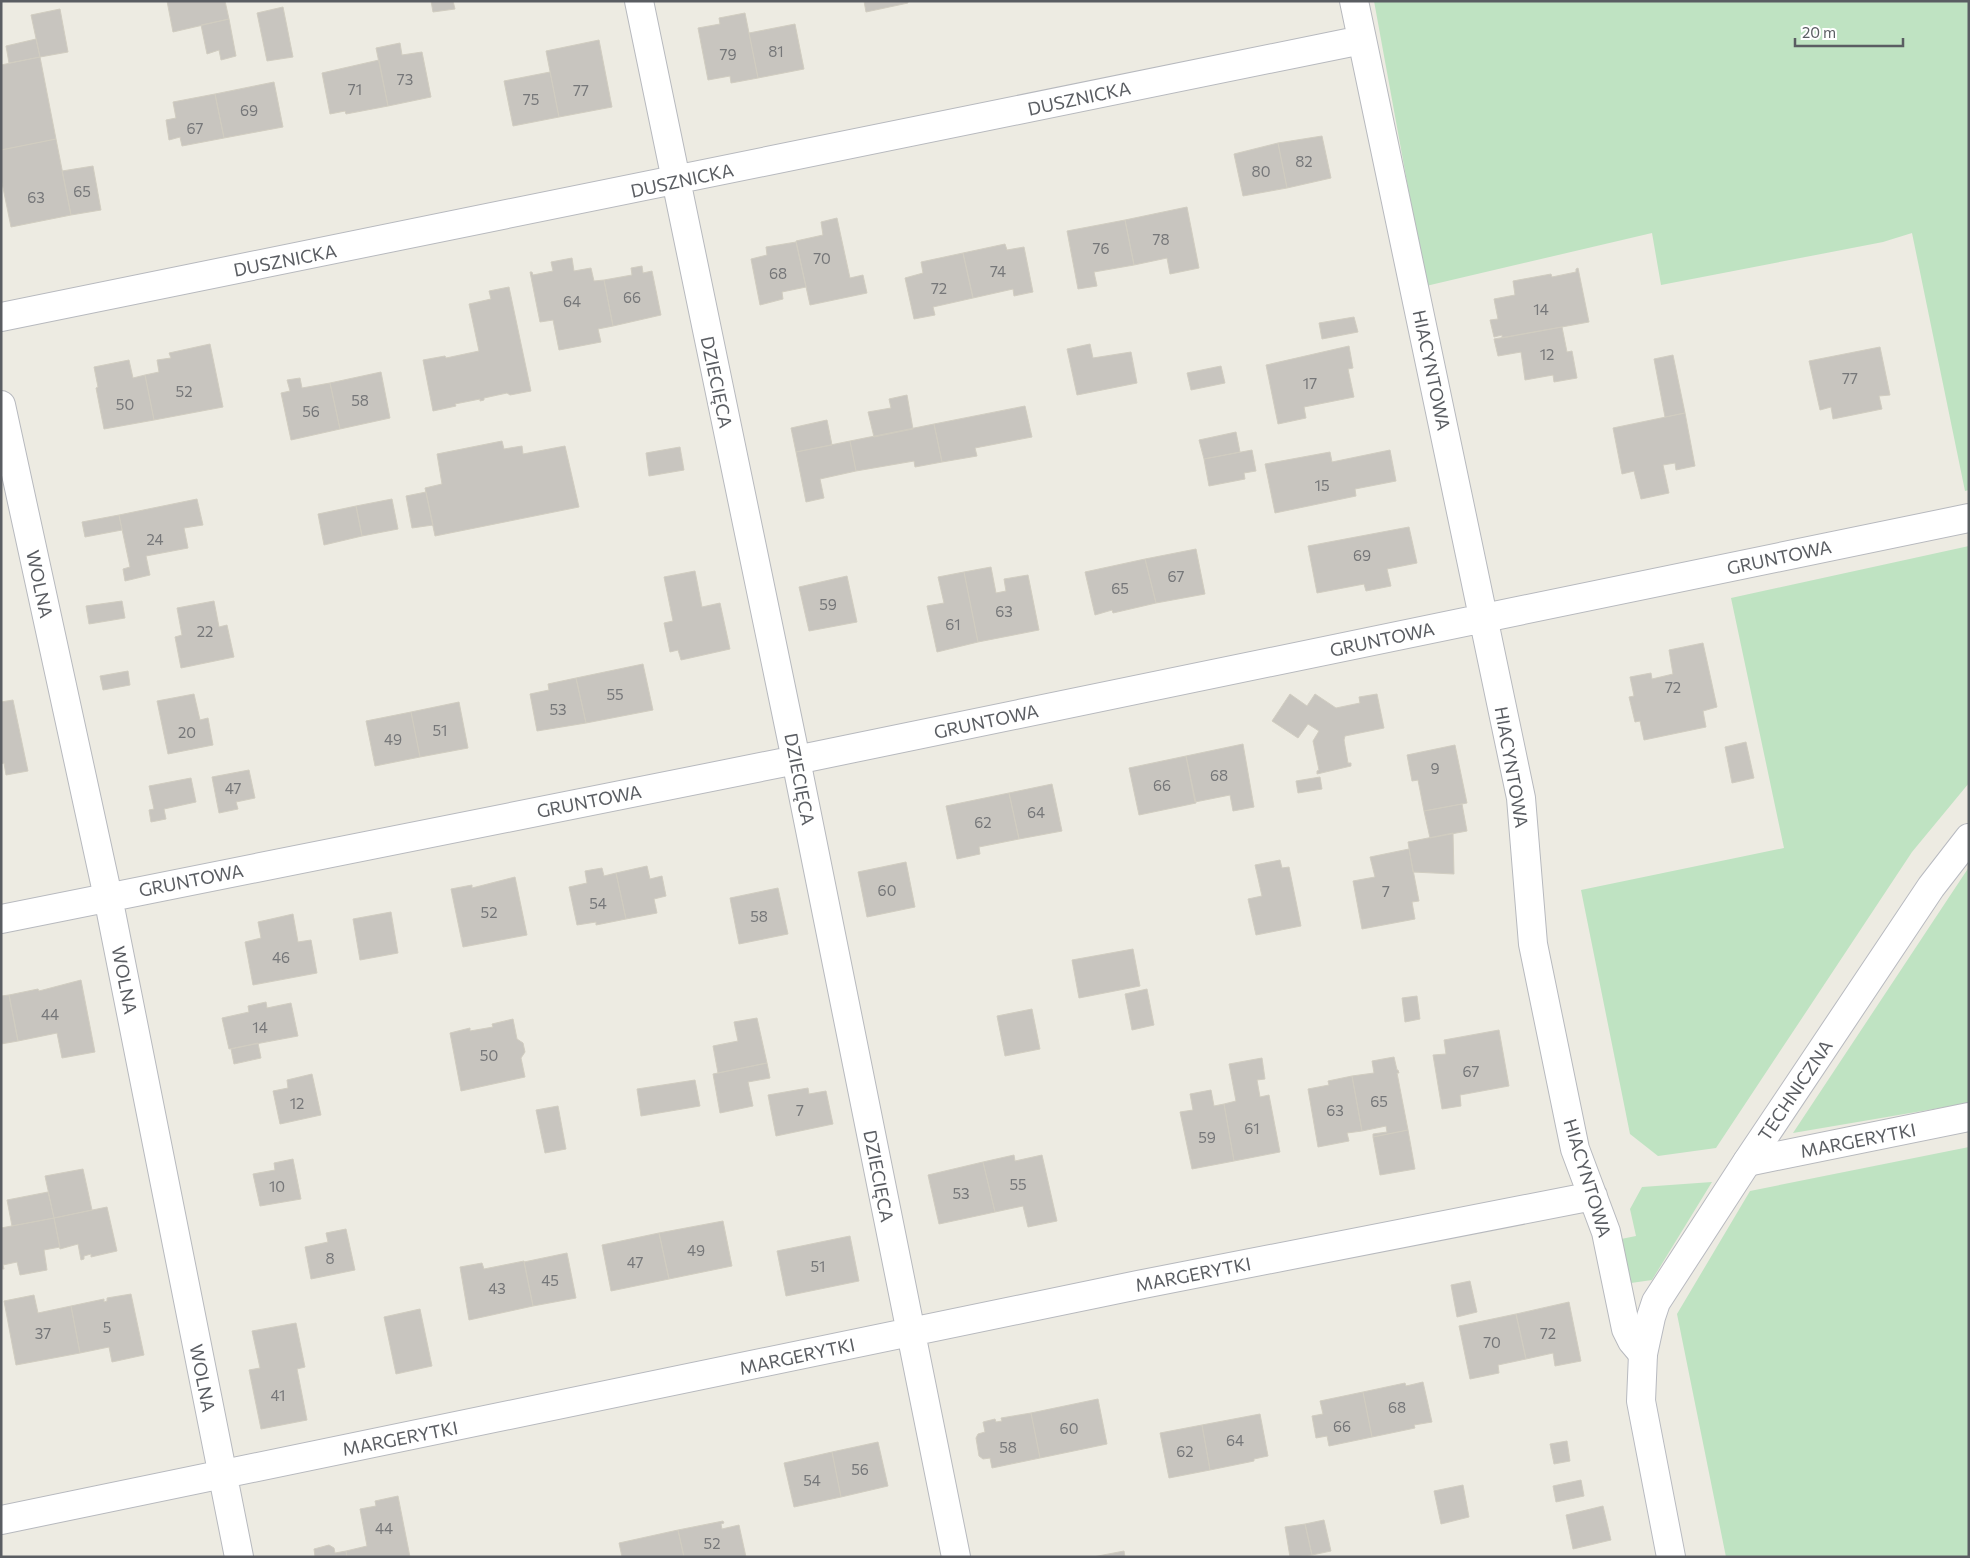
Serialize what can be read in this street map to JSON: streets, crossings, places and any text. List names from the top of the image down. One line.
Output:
{"streets":{"street":["DUSZNICKA","HIACYNTOWA","DZIECIĘCA","GRUNTOWA","WOLNA","TECHNICZNA","MARGERYTKI"]},"crossings":[["DUSZNICKA","HIACYNTOWA"],["DUSZNICKA","DZIECIĘCA"],["HIACYNTOWA","GRUNTOWA"],["HIACYNTOWA","TECHNICZNA"],["HIACYNTOWA","MARGERYTKI"],["DZIECIĘCA","GRUNTOWA"],["DZIECIĘCA","MARGERYTKI"],["GRUNTOWA","WOLNA"],["WOLNA","MARGERYTKI"],["TECHNICZNA","MARGERYTKI"]],"house_numbers":["81","79","73","71","77","75","69","67","82","80","65","63","78","76","70","74","68","72","66","64","14","12","77","17","52","58","50","56","15","24","69","67","65","59","63","61","22","72","55","53","51","20","49","9","68","66","47","64","62","60","7","54","52","58","46","44","14","50","67","65","12","7","63","61","59","55","10","53","49","8","47","51","45","43","5","37","72","70","41","68","66","60","64","58","62","56","54","44","52"],"scale_bar":"20 m"}
